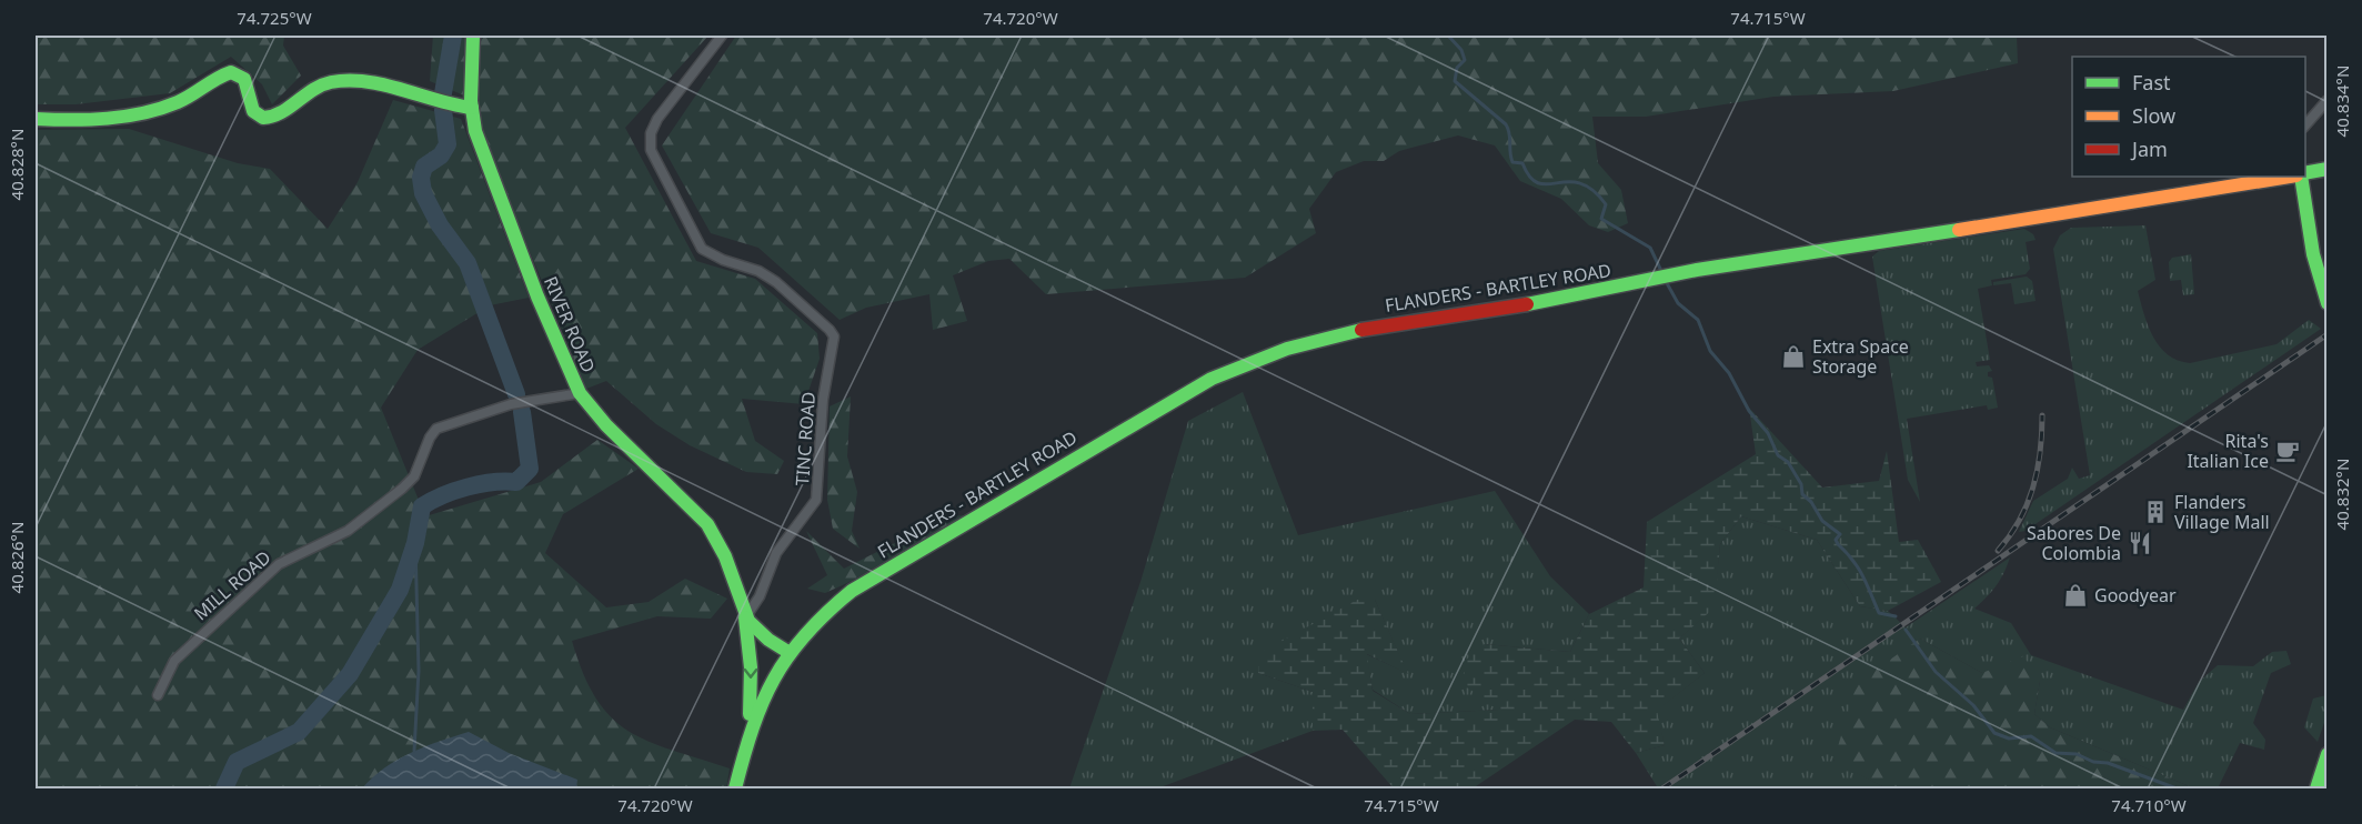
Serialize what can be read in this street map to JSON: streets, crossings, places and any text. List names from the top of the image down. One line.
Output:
{"streets":{"main road":["FLANDERS - BARTLEY ROAD","RIVER ROAD"],"street":["TINC ROAD","MILL ROAD"]},"crossings":[["FLANDERS - BARTLEY ROAD","RIVER ROAD"],["RIVER ROAD","TINC ROAD"],["RIVER ROAD","MILL ROAD"]],"places":{"shop":["Extra Space Storage","Goodyear"],"cafe":["Rita's Italian Ice"],"building":["Flanders Village Mall"],"restaurant":["Sabores De Colombia"]},"legend":["Fast","Slow","Jam"],"coordinates":["74.725°W","74.720°W","74.715°W","40.834°N","40.828°N","40.832°N","40.826°N","74.710°W"]}
